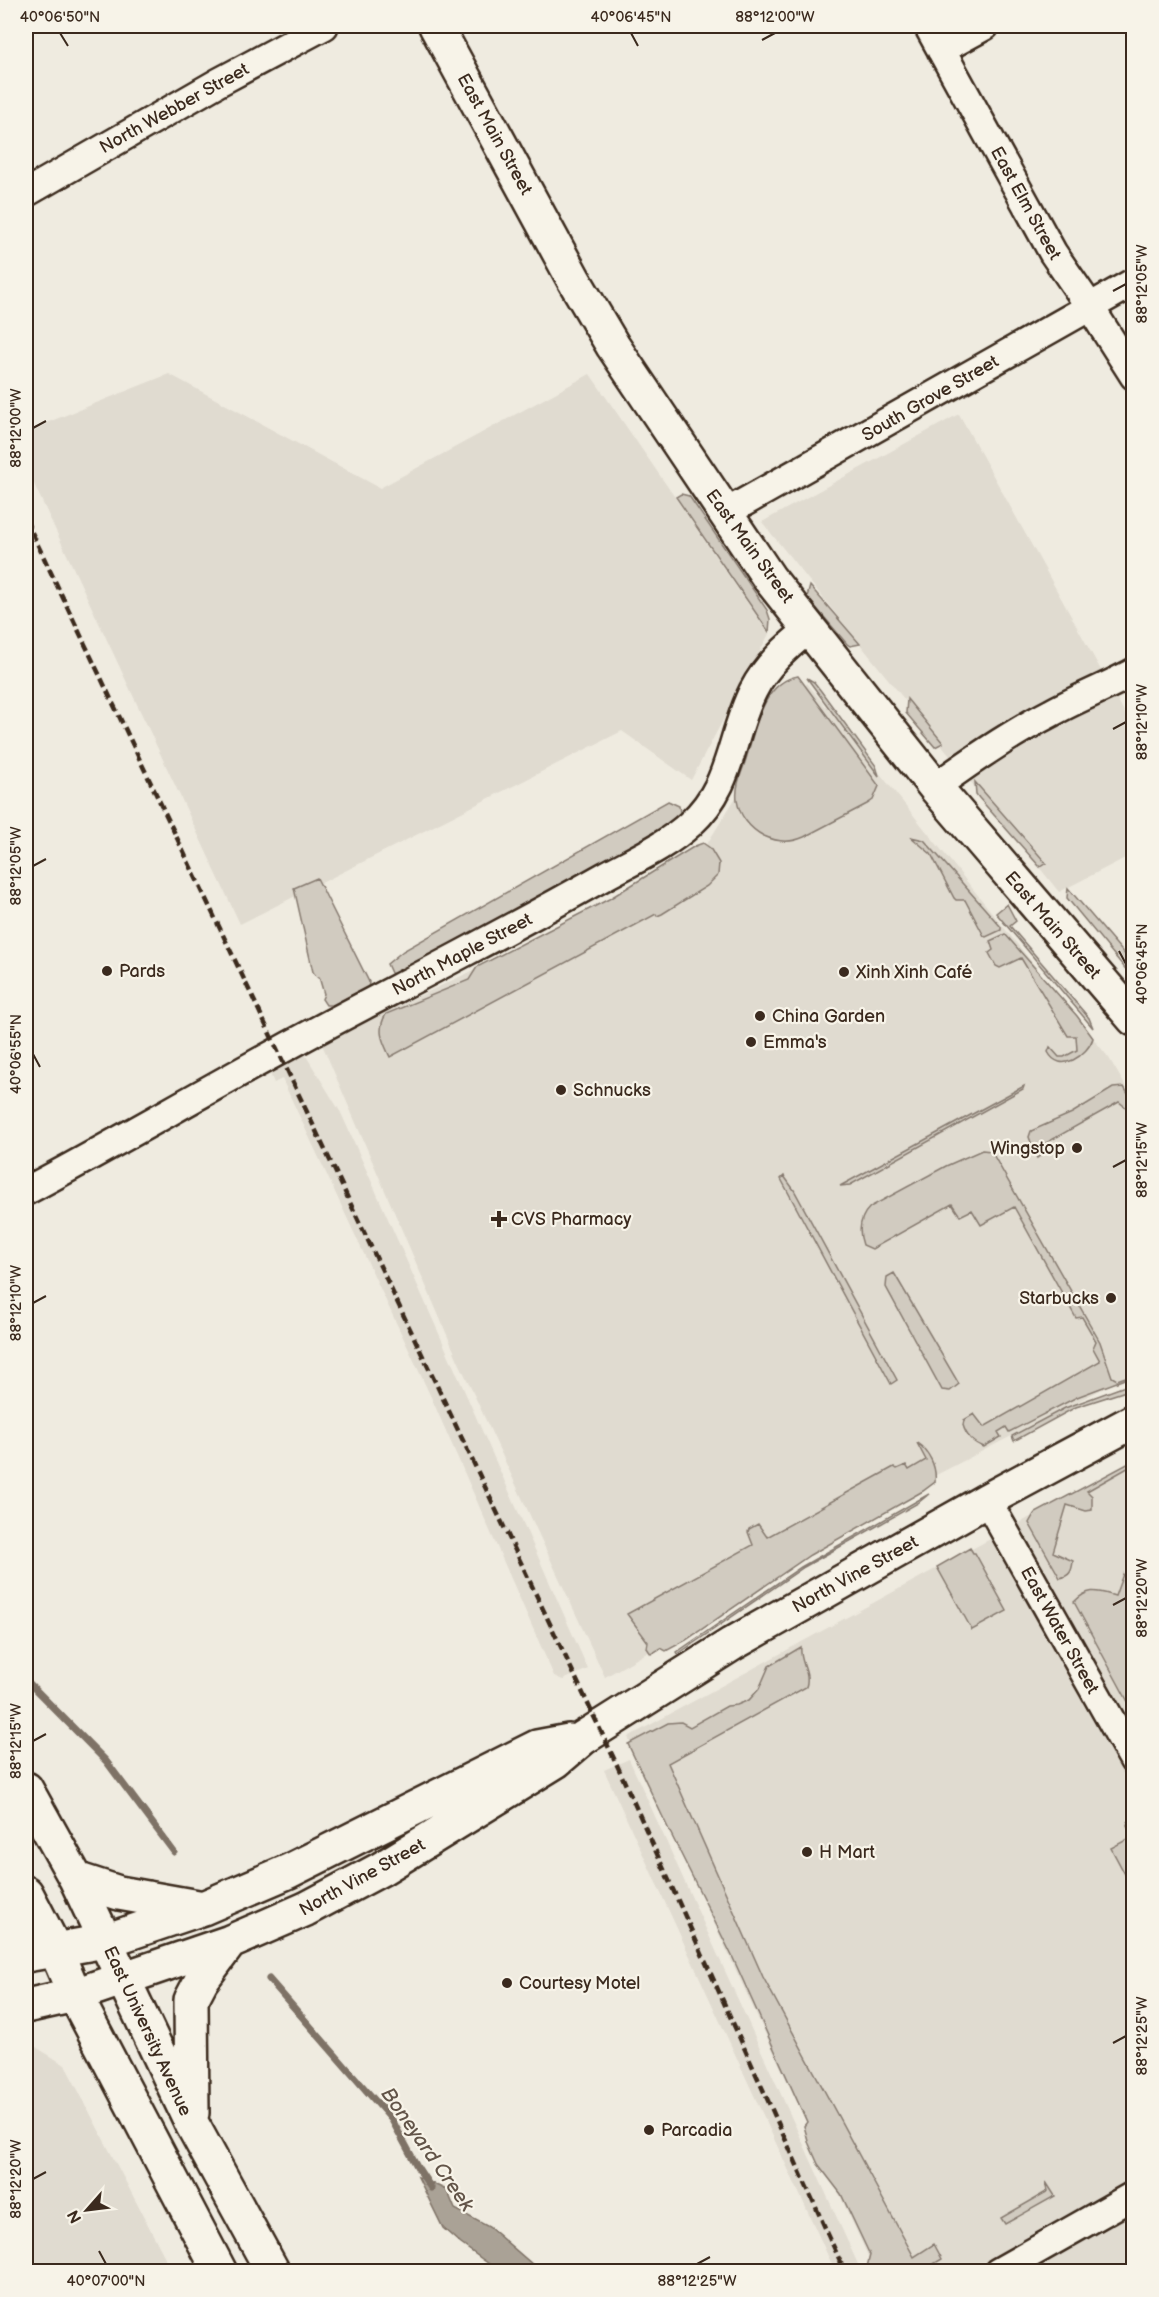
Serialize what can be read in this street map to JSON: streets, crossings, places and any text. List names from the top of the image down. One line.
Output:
{"streets":{"main road":["East Main Street","North Vine Street","East University Avenue"],"street":["North Webber Street","East Elm Street","South Grove Street","North Maple Street","East Water Street"]},"crossings":[["East Main Street","South Grove Street"],["East Main Street","North Maple Street"],["East Elm Street","South Grove Street"],["North Vine Street","East Water Street"],["North Vine Street","East University Avenue"]],"water":["Boneyard Creek"],"places":{"other":["Pards","Xinh Xinh Café","China Garden","Emma's","Schnucks","Wingstop","Starbucks","H Mart","Courtesy Motel","Parcadia"],"health":["CVS Pharmacy"]},"north":"bottom left","coordinates":["40°06'50\"N","40°06'45\"N","88°12'00\"W","88°12'05\"W","88°12'10\"W","40°06'55\"N","88°12'15\"W","88°12'20\"W","88°12'25\"W","40°07'00\"N"]}
